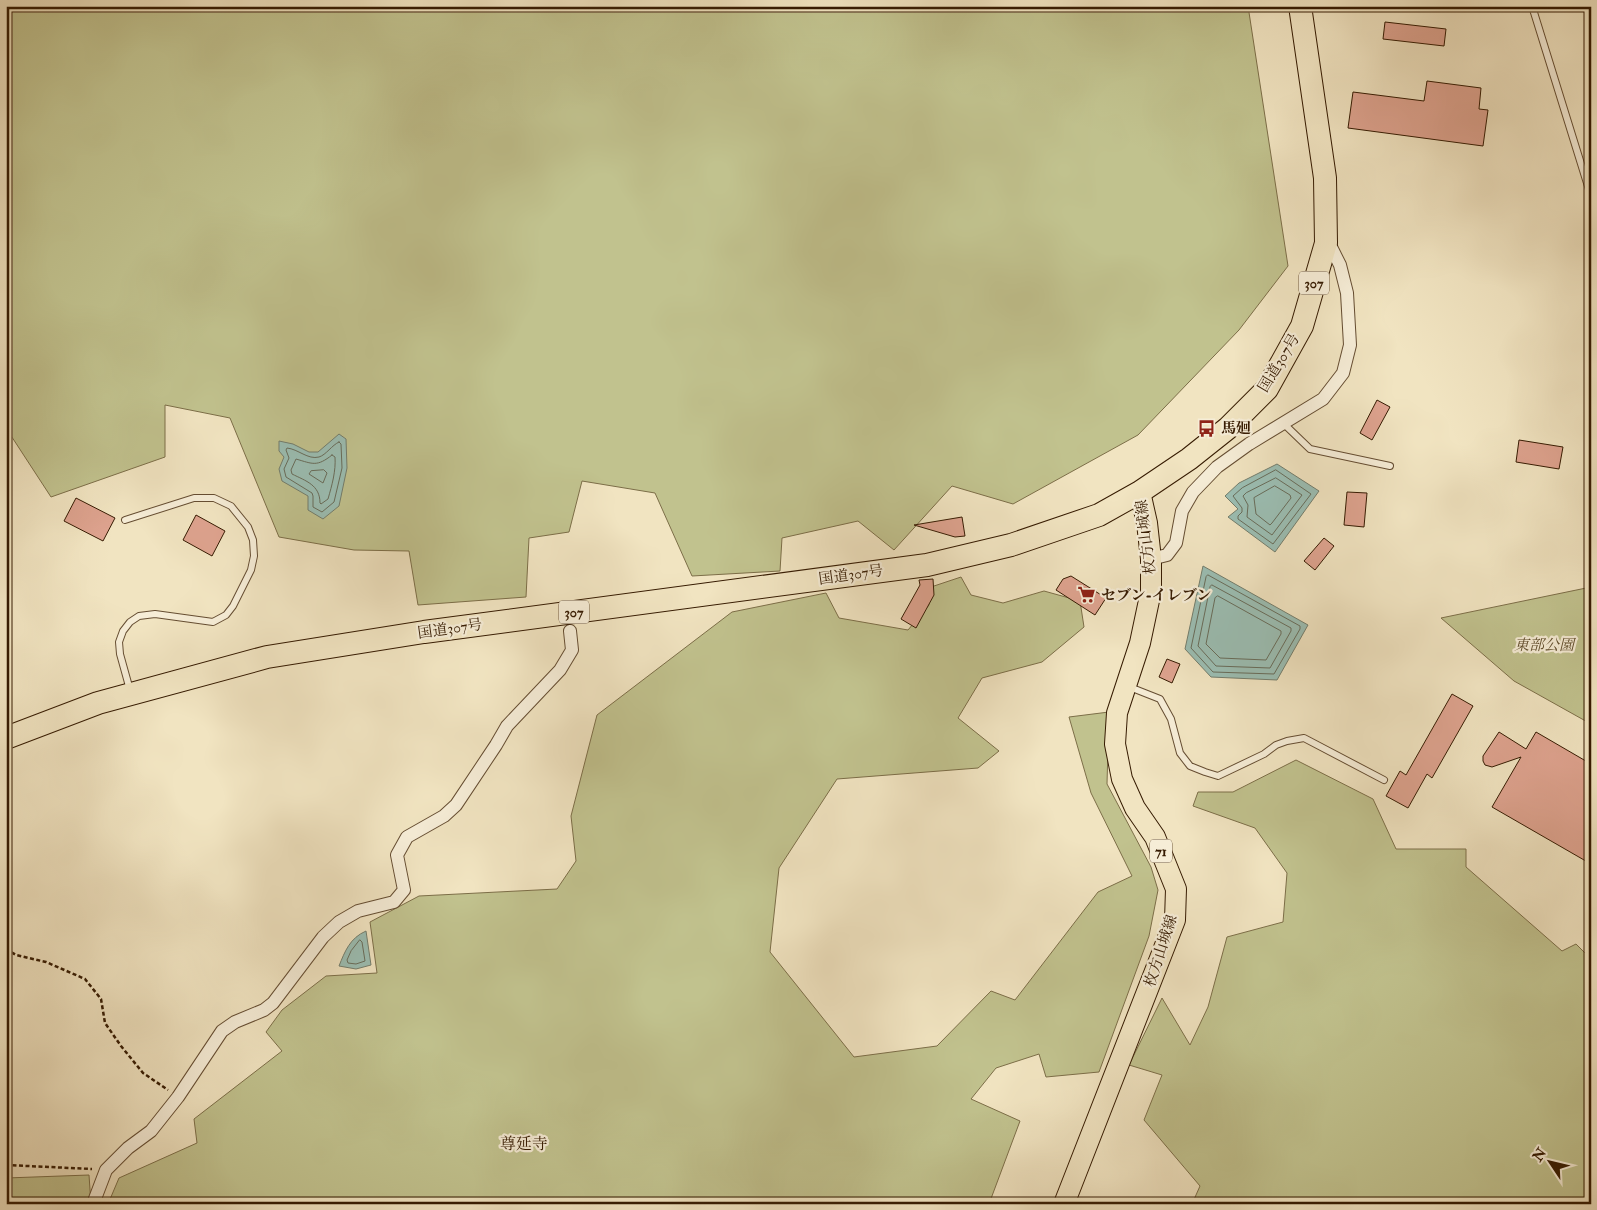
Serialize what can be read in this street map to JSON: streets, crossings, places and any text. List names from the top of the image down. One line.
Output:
{"streets":{"highway":["307","国道307号"],"main road":["枚方山城線","71"]},"crossings":[["国道307号","枚方山城線"]],"districts":["尊延寺"],"parks":["東部公園"],"places":{"bus stop":["馬廻"],"supermarket":["セブン-イレブン"]},"north":"top left"}
